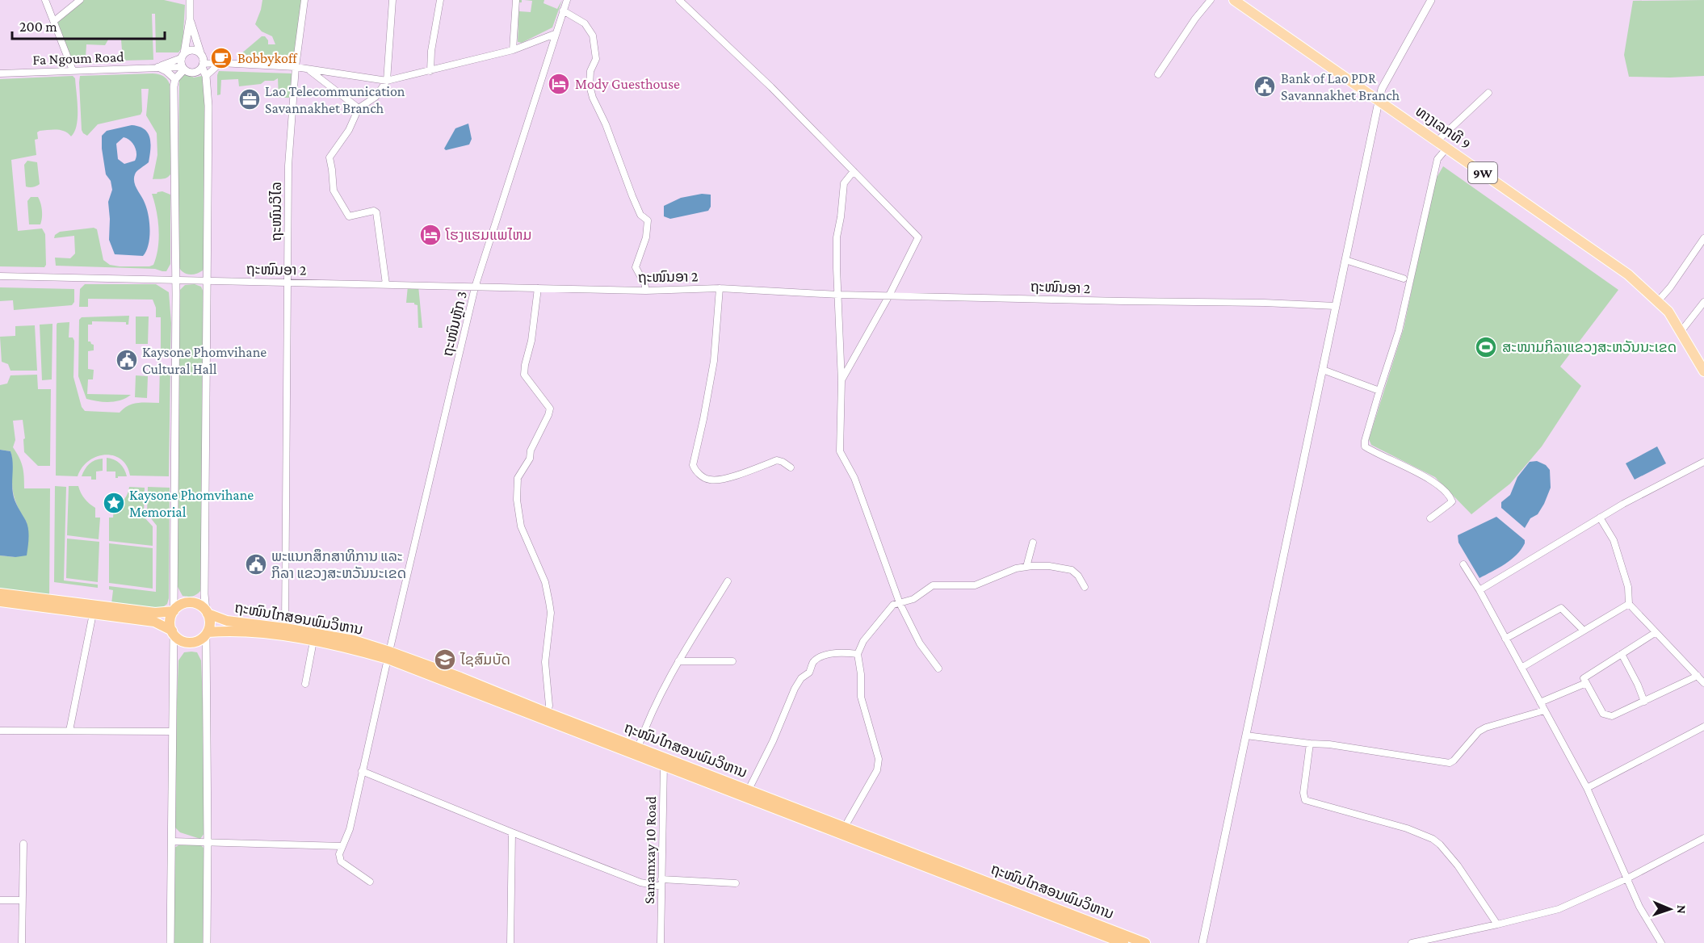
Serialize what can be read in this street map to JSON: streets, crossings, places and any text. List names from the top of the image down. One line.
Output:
{"streets":{"highway":["ຖະໜົນໄກສອນພົມວິຫານ"],"main road":["ທາງເລກທີ 9","9W"],"street":["Fa Ngoum Road","ຖະໜົນວິໄລ","ຖະໜົນອາ 2","ຖະໜົນຫຼັກ 3","Sanamxay 10 Road"]},"crossings":[["ຖະໜົນວິໄລ","ຖະໜົນອາ 2"],["ຖະໜົນວິໄລ","ຖະໜົນໄກສອນພົມວິຫານ"],["ຖະໜົນອາ 2","ຖະໜົນຫຼັກ 3"],["ຖະໜົນຫຼັກ 3","ຖະໜົນໄກສອນພົມວິຫານ"],["ຖະໜົນໄກສອນພົມວິຫານ","Sanamxay 10 Road"]],"places":{"cafe":["Bobbykoff"],"hotel":["Mody Guesthouse","ໂຮງແຮມແພໄຫມ"],"public building":["Bank of Lao PDR Savannakhet Branch","Kaysone Phomvihane Cultural Hall","ພະແນກສຶກສາທິການ ແລະ ກິລາ ແຂວງສະຫວັນນະເຂດ"],"office":["Lao Telecommunication Savannakhet Branch"],"sports":["ສະໜາມກິລາແຂວງສະຫວັນນະເຂດ"],"place":["Kaysone Phomvihane Memorial"],"school or university":["ໄຊສົມບັດ"]},"scale_bar":"200 m","north":"right"}
